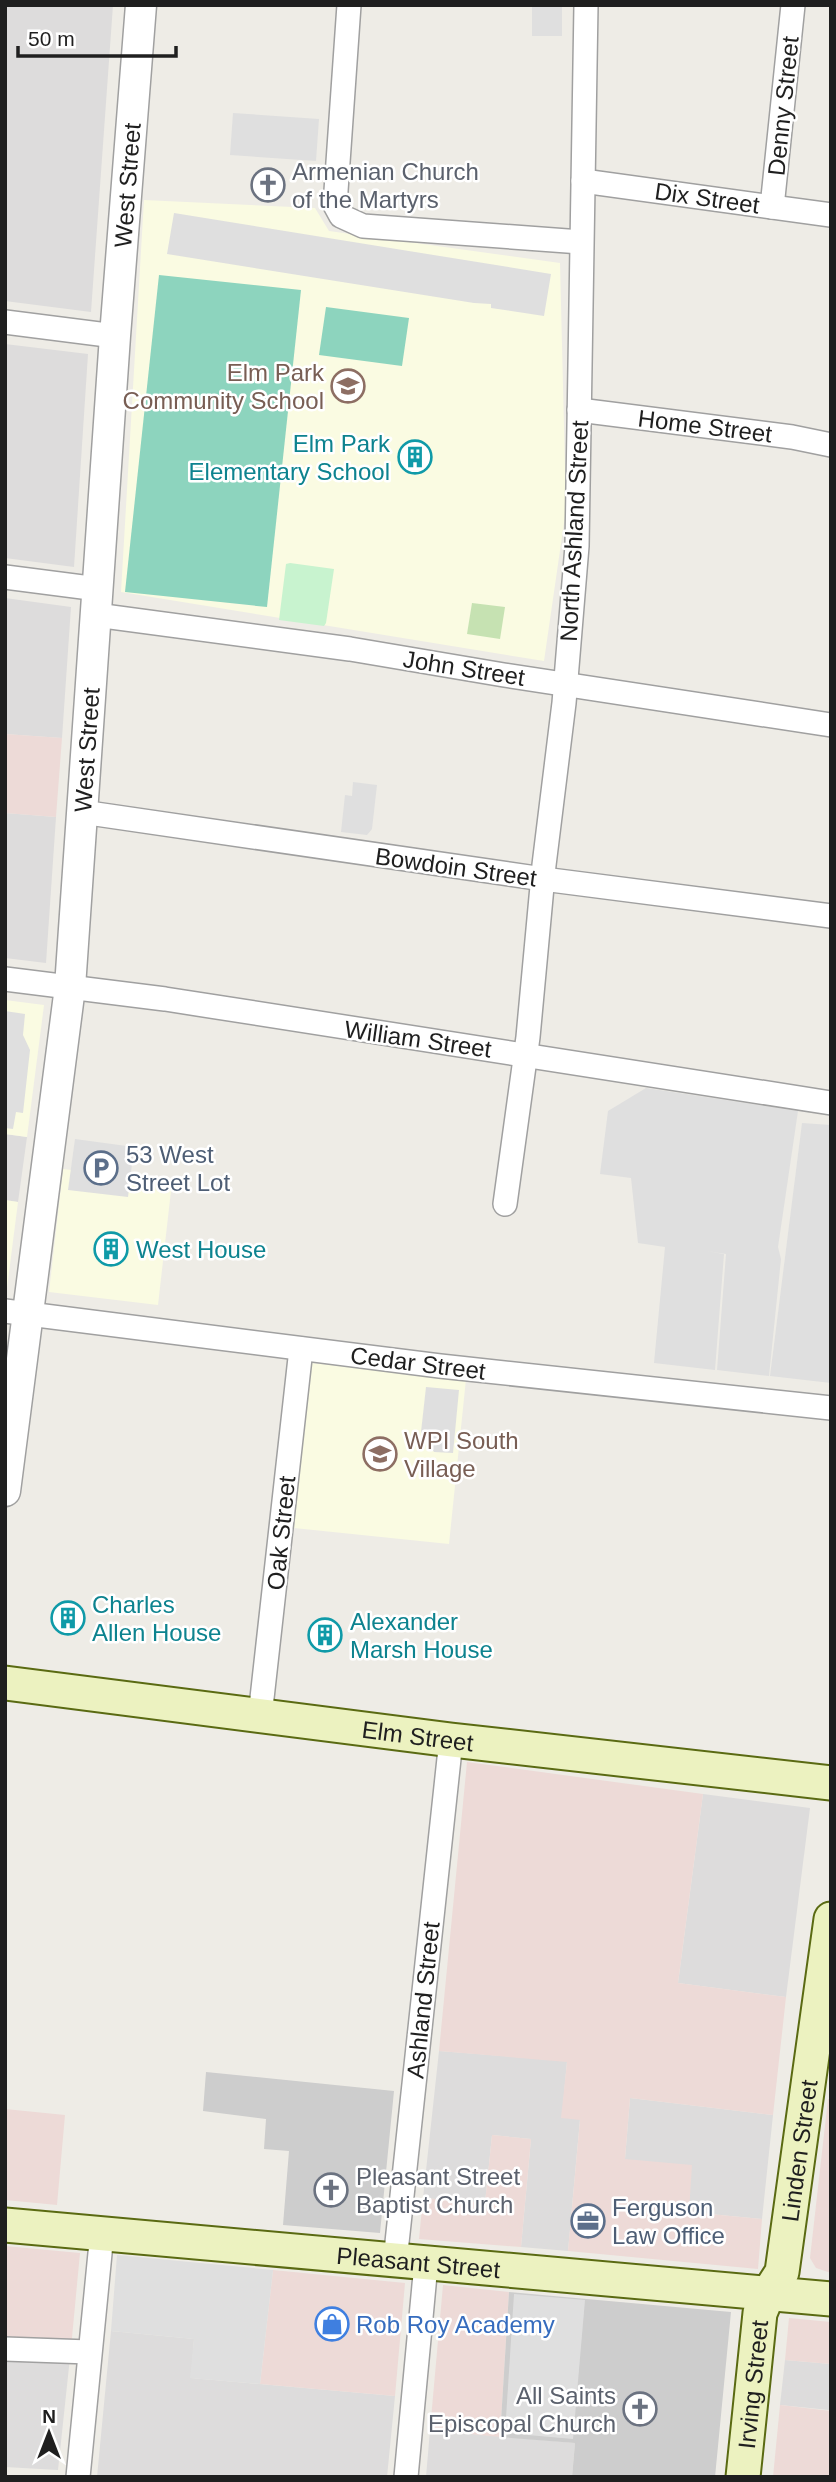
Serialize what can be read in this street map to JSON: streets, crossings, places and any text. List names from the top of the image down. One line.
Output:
{"streets":{"main road":["Elm Street","Linden Street","Pleasant Street","Irving Street"],"street":["Denny Street","West Street","Dix Street","Home Street","North Ashland Street","John Street","Bowdoin Street","William Street","Cedar Street","Oak Street","Ashland Street"]},"crossings":[["Denny Street","Dix Street"],["West Street","John Street"],["West Street","Bowdoin Street"],["West Street","William Street"],["West Street","Cedar Street"],["Dix Street","North Ashland Street"],["Home Street","North Ashland Street"],["North Ashland Street","John Street"],["North Ashland Street","Bowdoin Street"],["North Ashland Street","William Street"],["Cedar Street","Oak Street"],["Oak Street","Elm Street"],["Elm Street","Ashland Street"],["Ashland Street","Pleasant Street"],["Linden Street","Pleasant Street"],["Linden Street","Irving Street"],["Pleasant Street","Irving Street"]],"places":{"church":["Armenian Church of the Martyrs","Pleasant Street Baptist Church","All Saints Episcopal Church"],"school or university":["Elm Park Community School","WPI South Village"],"building":["Elm Park Elementary School","West House","Charles Allen House","Alexander Marsh House"],"parking":["53 West Street Lot"],"office":["Ferguson Law Office"],"shop":["Rob Roy Academy"]},"scale_bar":"50 m","north":"top"}
